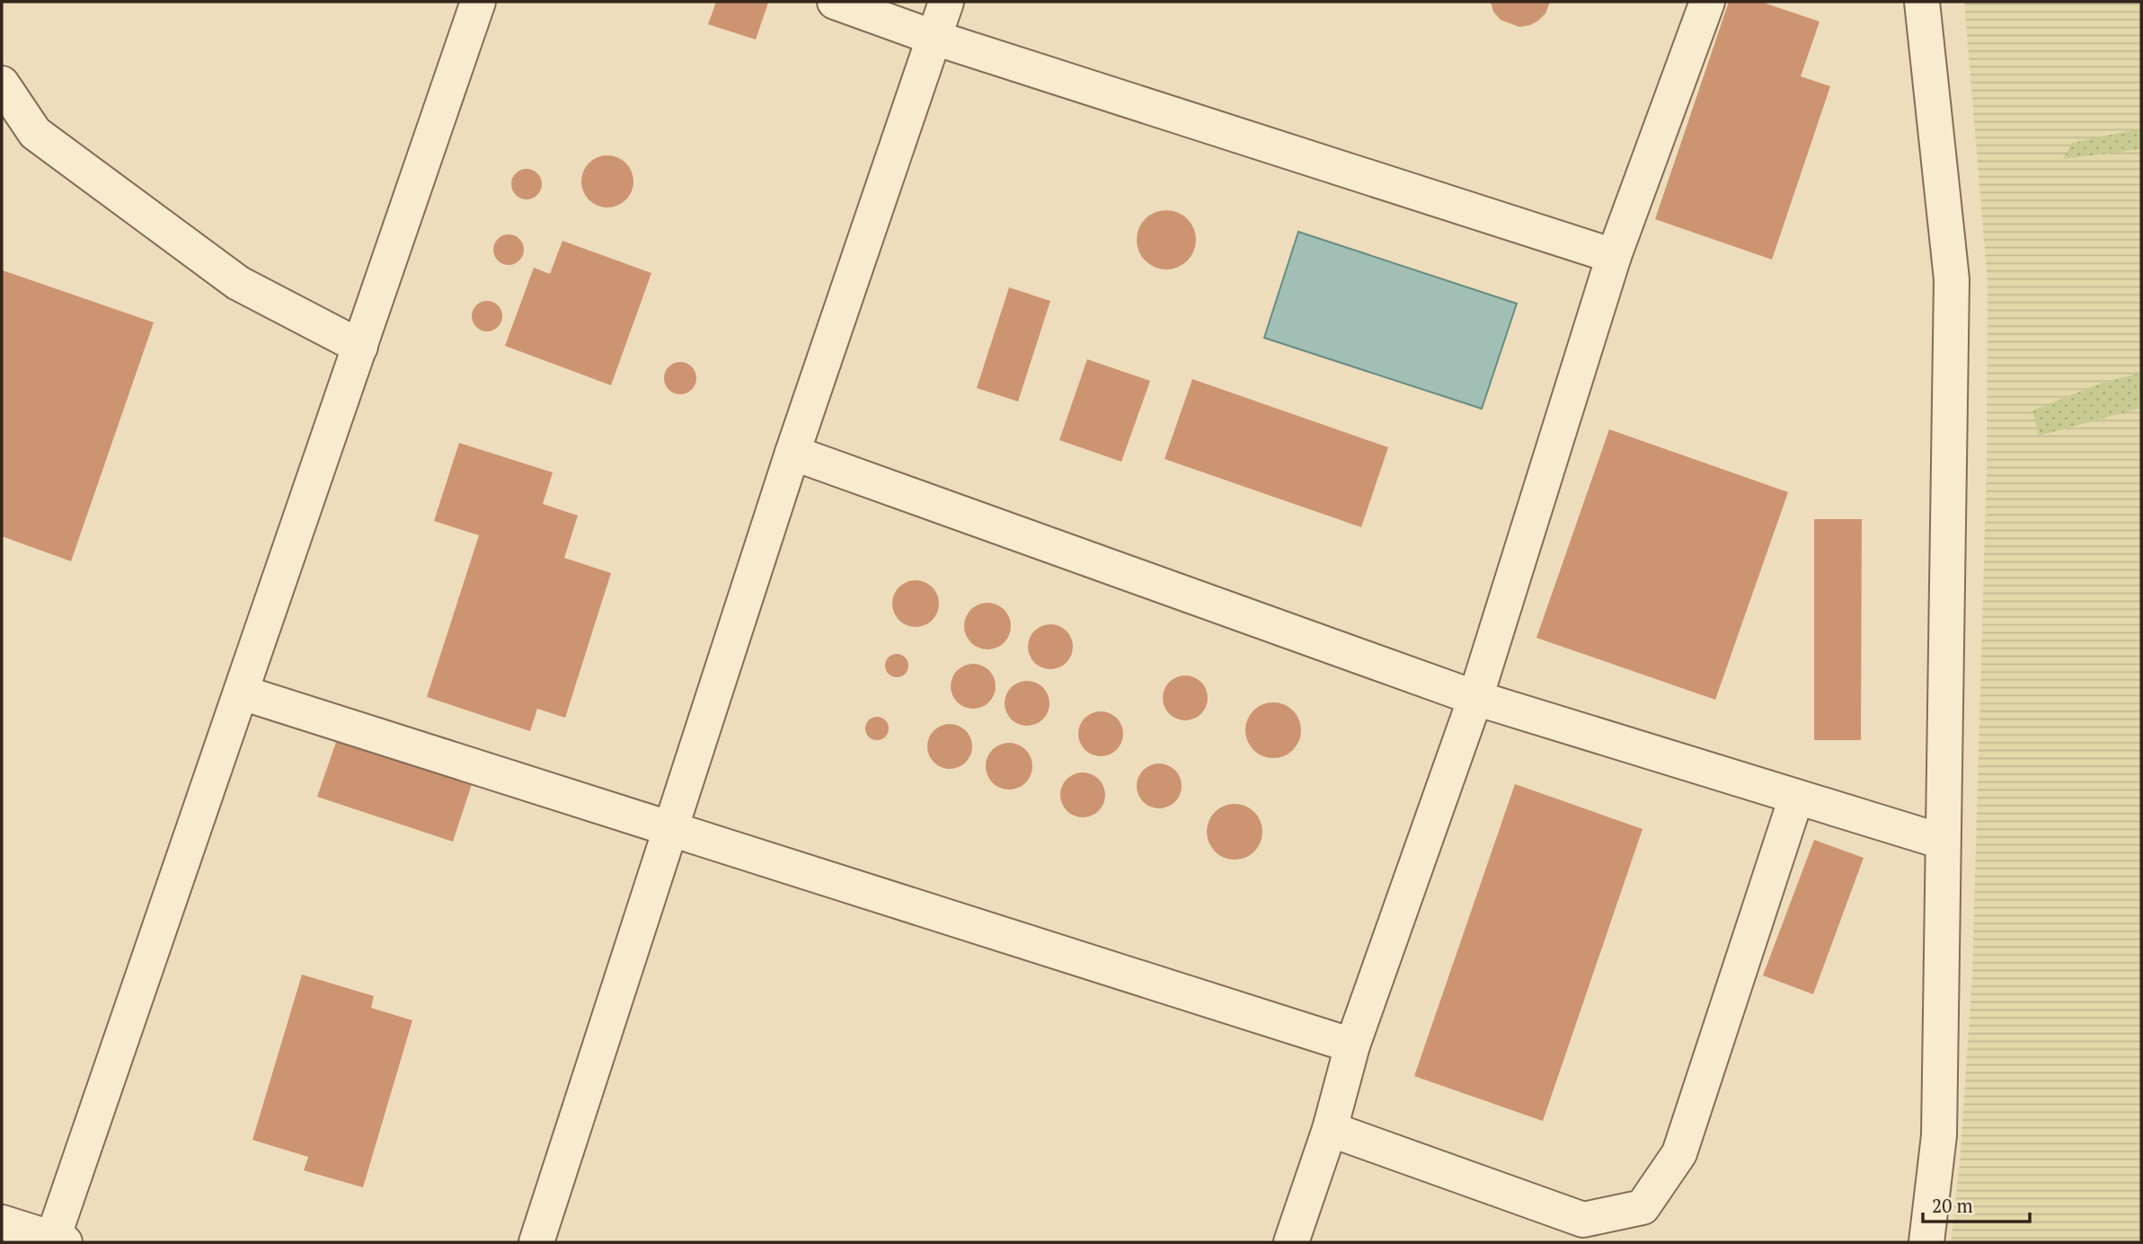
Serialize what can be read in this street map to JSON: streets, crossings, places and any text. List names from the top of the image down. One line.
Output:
{"scale_bar":"20 m"}
